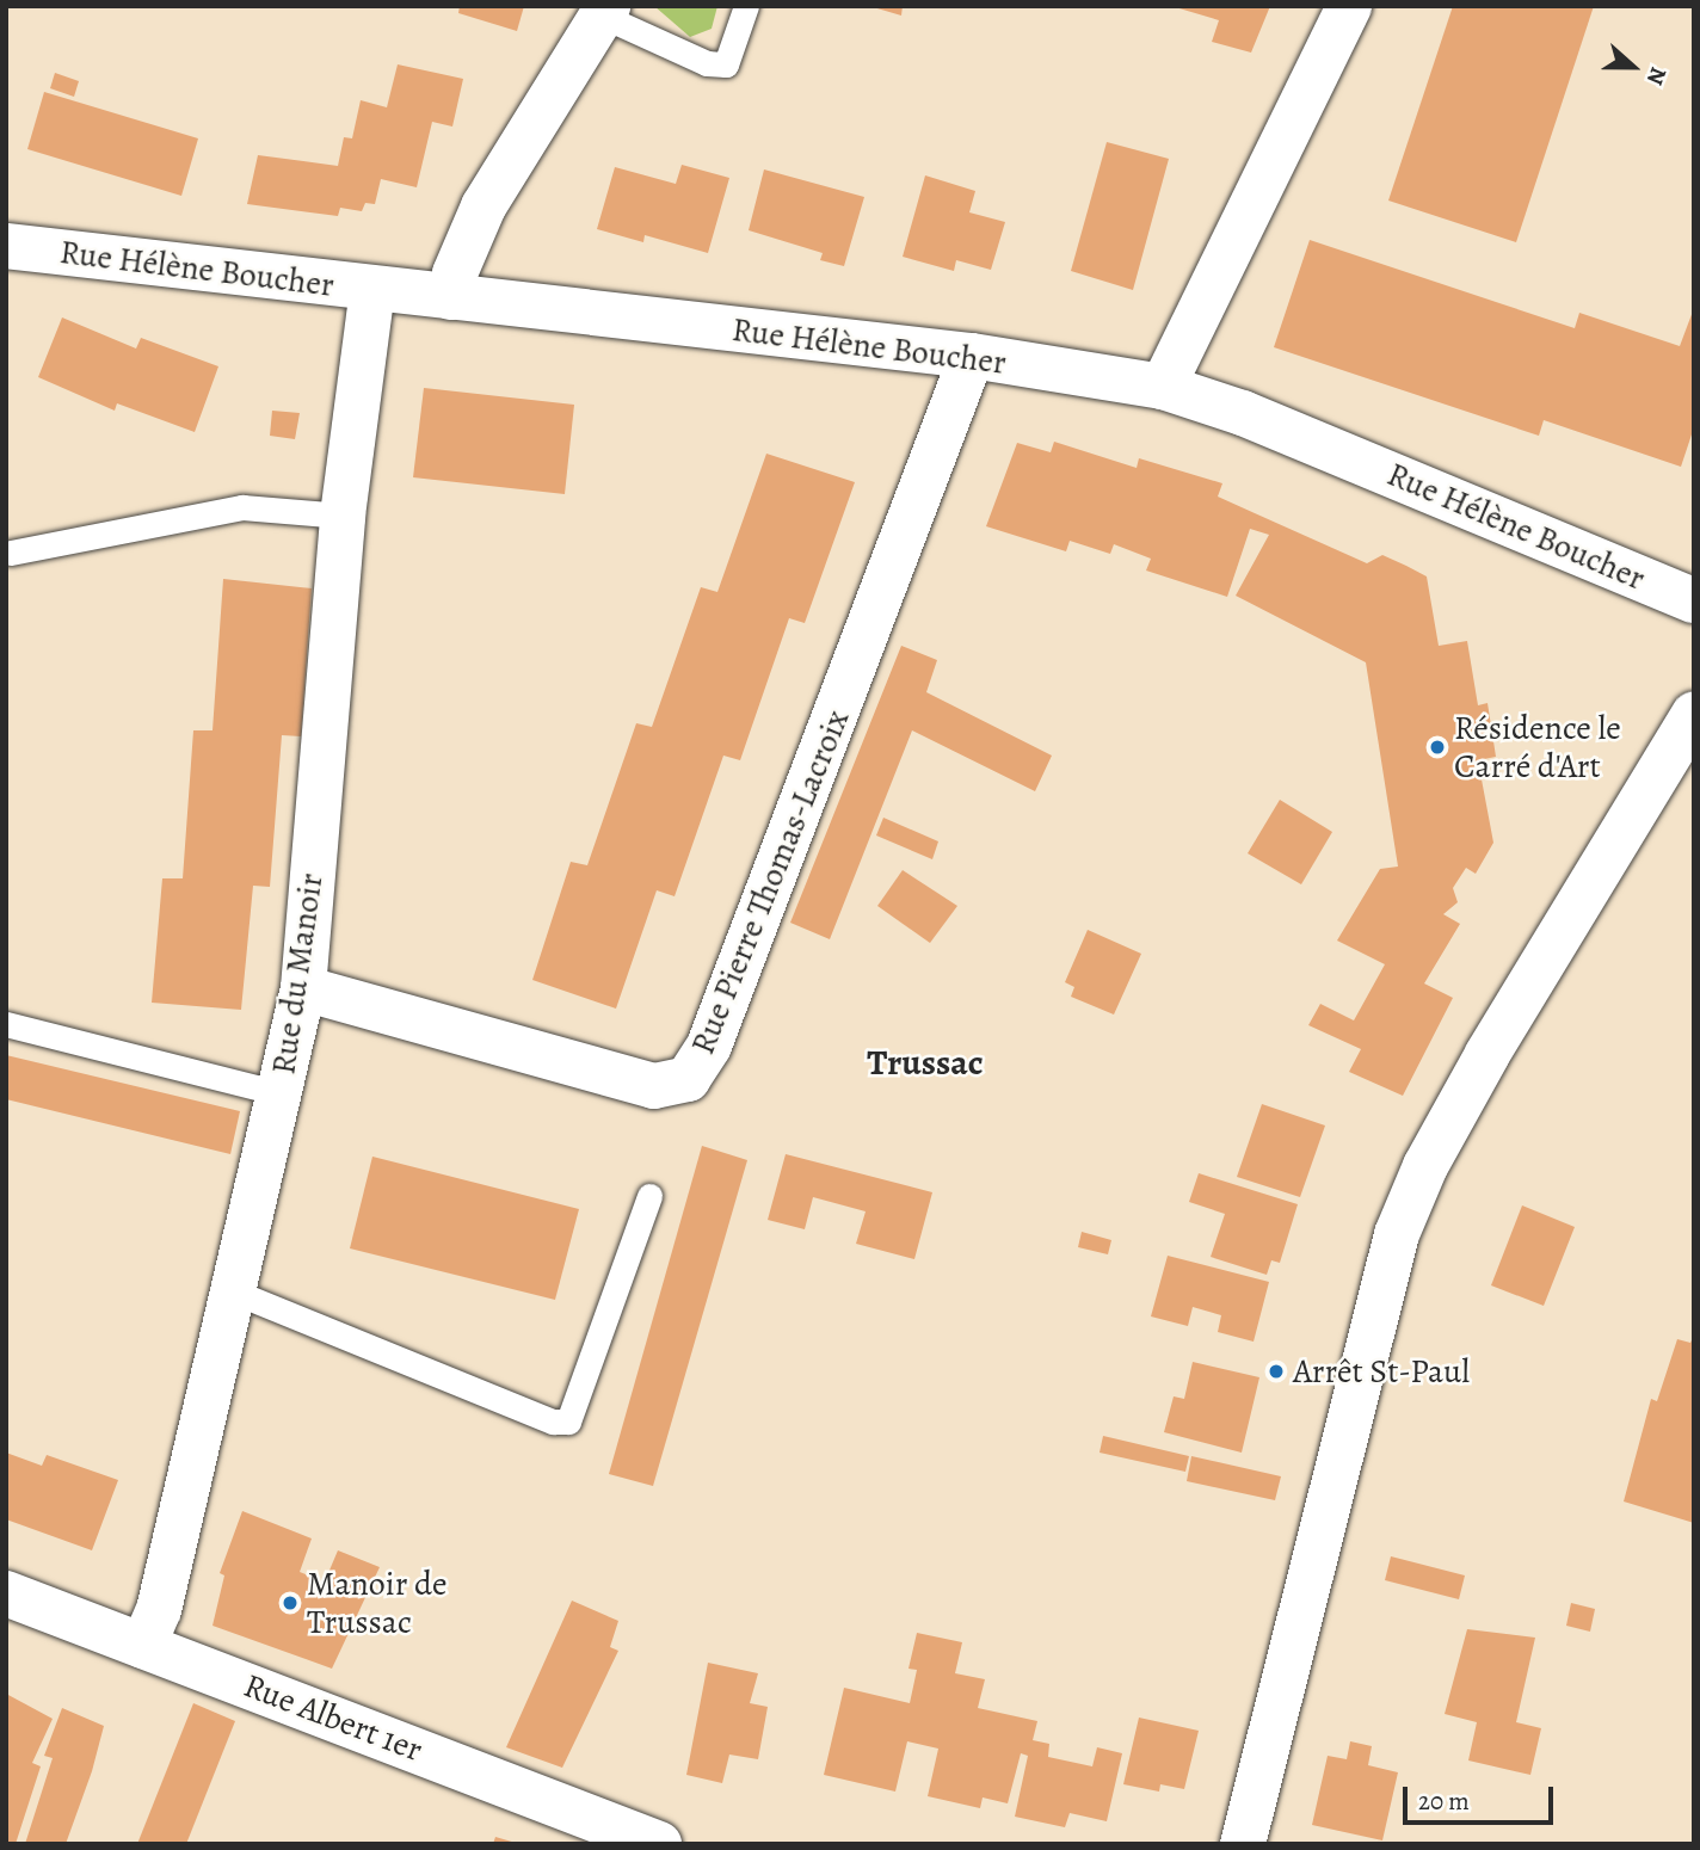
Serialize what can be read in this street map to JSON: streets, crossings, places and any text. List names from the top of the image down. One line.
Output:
{"streets":{"street":["Rue Hélène Boucher","Rue Pierre Thomas-Lacroix","Rue du Manoir","Rue Albert 1er"]},"crossings":[["Rue Hélène Boucher","Rue Pierre Thomas-Lacroix"],["Rue Hélène Boucher","Rue du Manoir"],["Rue Pierre Thomas-Lacroix","Rue du Manoir"],["Rue du Manoir","Rue Albert 1er"]],"districts":["Trussac"],"places":["Résidence le Carré d'Art","Arrêt St-Paul","Manoir de Trussac"],"scale_bar":"20 m","north":"right"}
